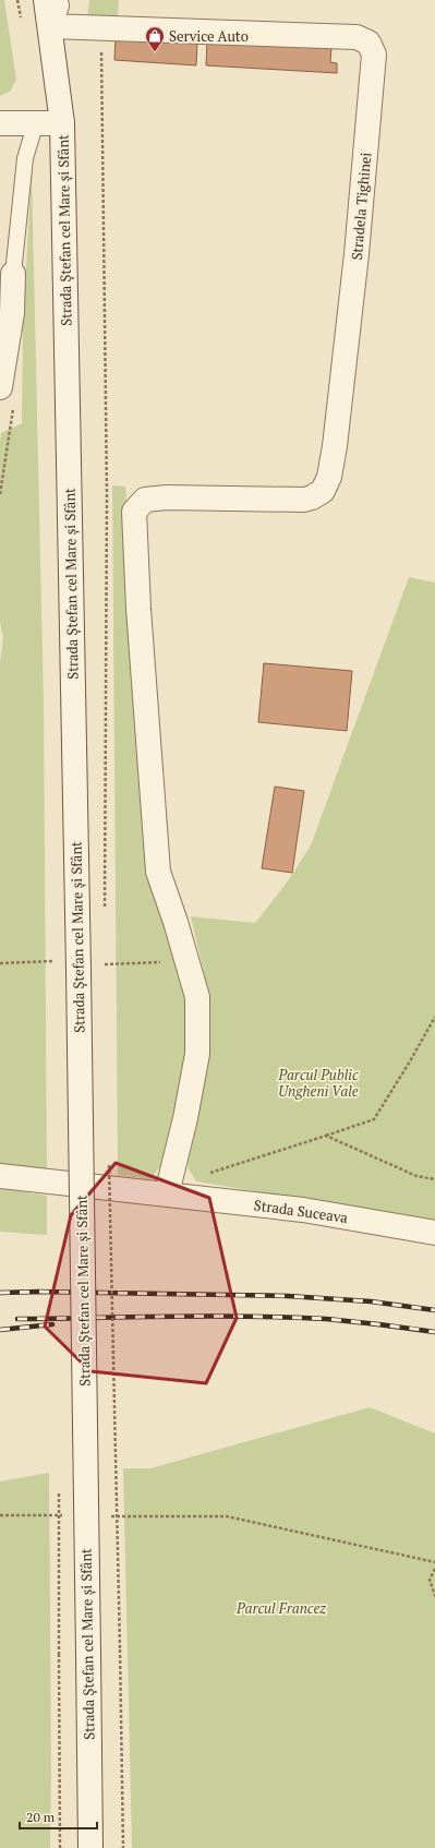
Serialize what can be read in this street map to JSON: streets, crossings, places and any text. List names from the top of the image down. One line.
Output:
{"streets":{"street":["Stradela Tighinei","Strada Ștefan cel Mare și Sfânt","Strada Suceava"]},"crossings":[["Stradela Tighinei","Strada Ștefan cel Mare și Sfânt"]],"parks":["Parcul Public Ungheni Vale","Parcul Francez"],"places":{"shop":["Service Auto"]},"scale_bar":"20 m"}
